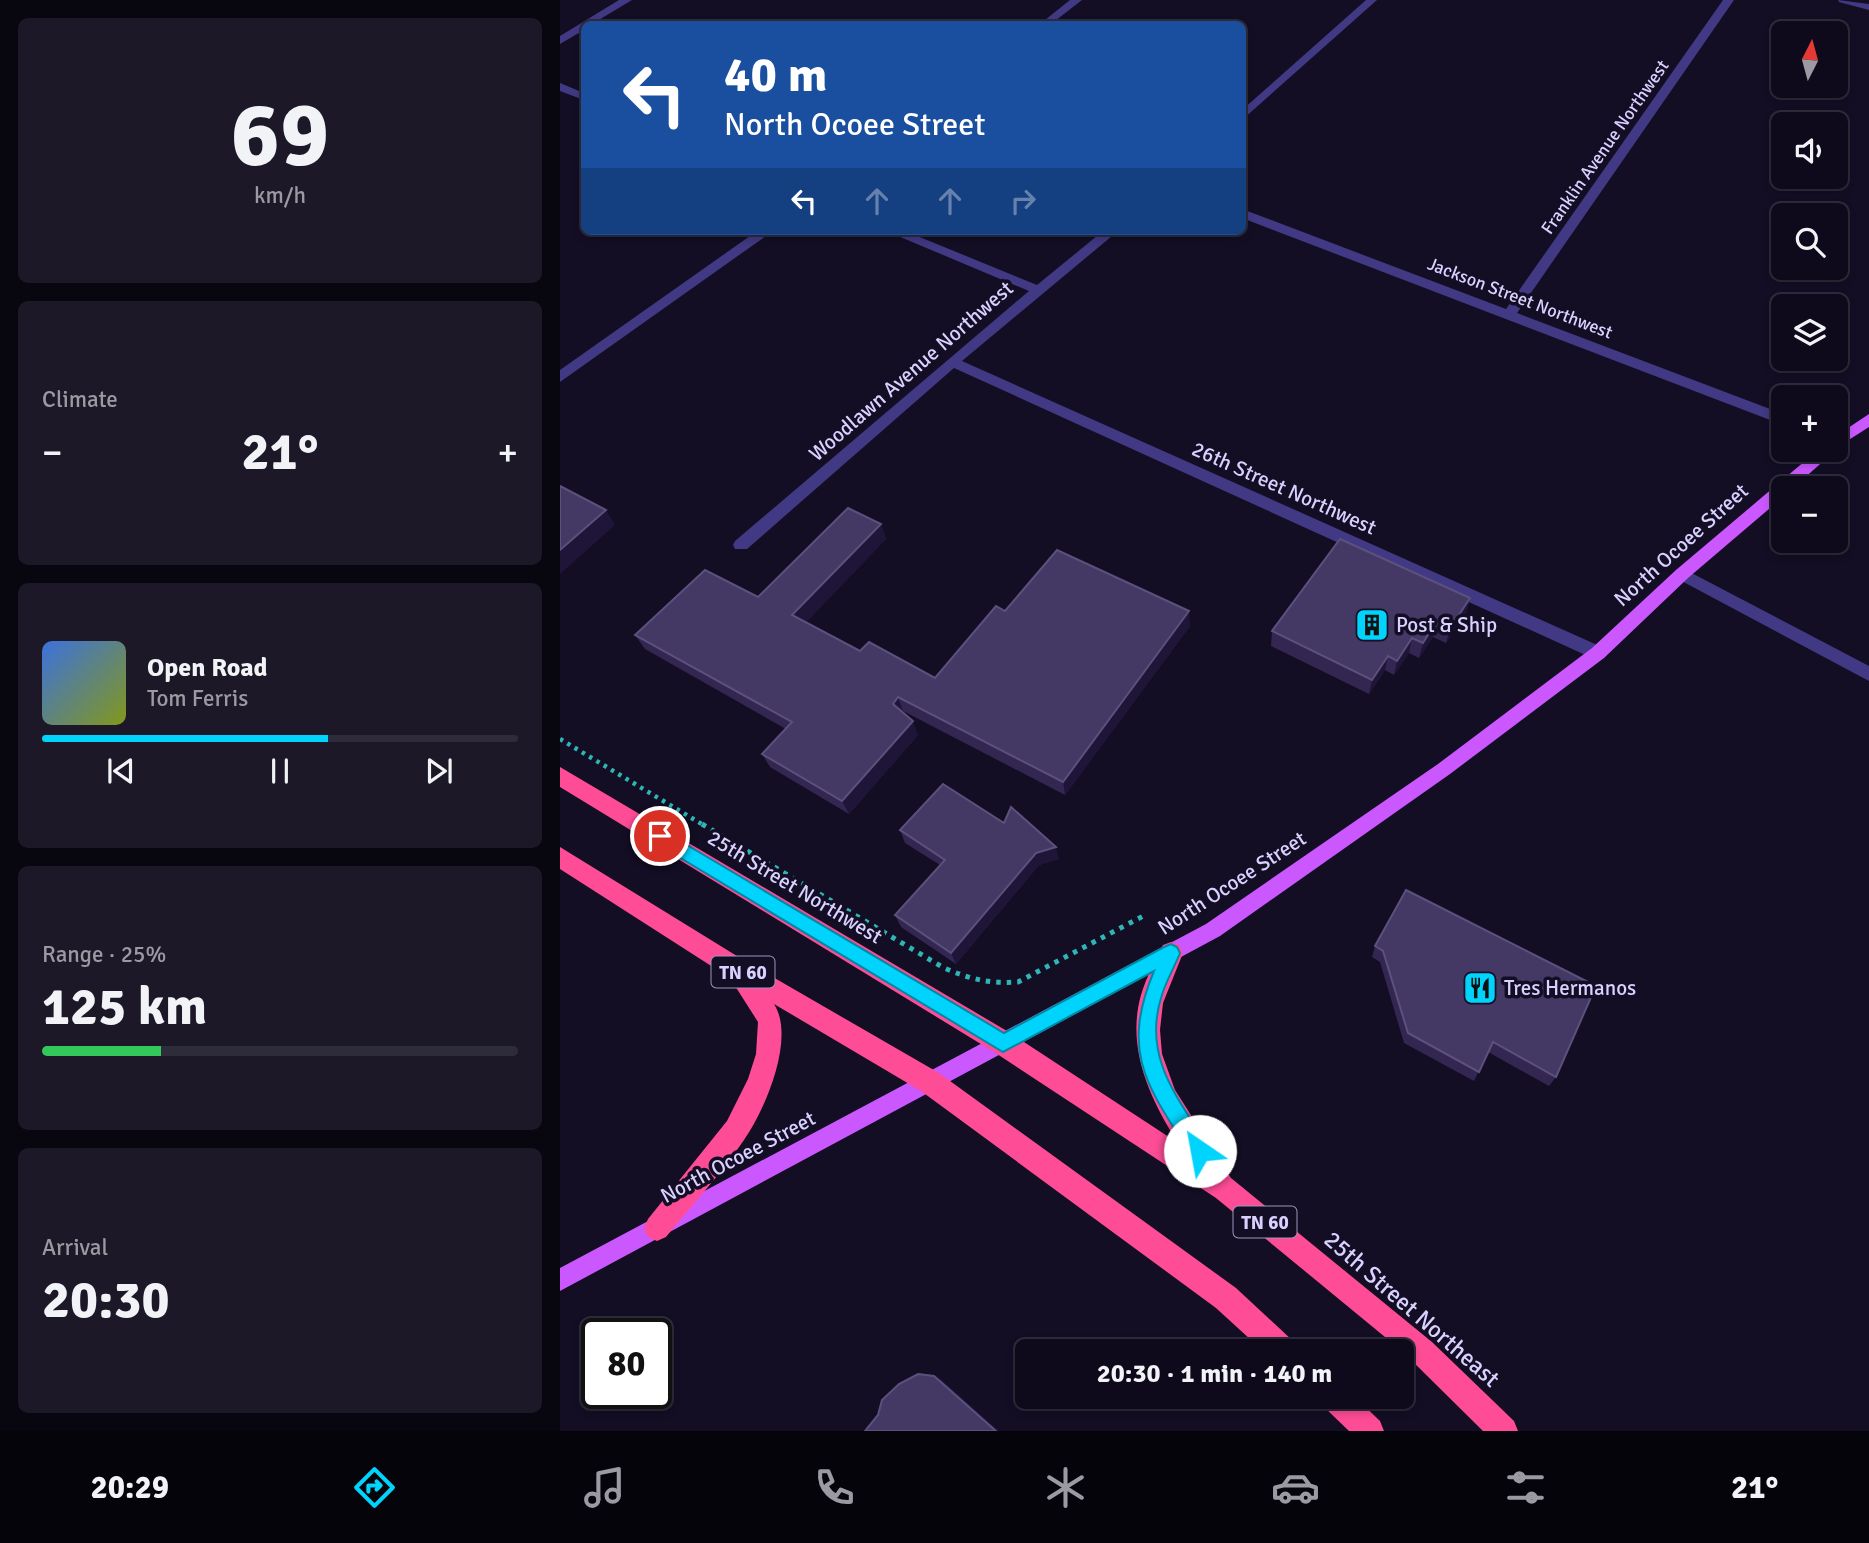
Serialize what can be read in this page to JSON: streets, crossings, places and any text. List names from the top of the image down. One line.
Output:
{"streets":{"highway":["25th Street Northwest","TN 60","25th Street Northeast"],"main road":["North Ocoee Street"],"street":["Franklin Avenue Northwest","Jackson Street Northwest","Woodlawn Avenue Northwest","26th Street Northwest"]},"crossings":[["Franklin Avenue Northwest","Jackson Street Northwest"],["Woodlawn Avenue Northwest","26th Street Northwest"],["26th Street Northwest","North Ocoee Street"],["North Ocoee Street","25th Street Northwest"],["North Ocoee Street","TN 60"],["North Ocoee Street","25th Street Northeast"],["25th Street Northwest","25th Street Northeast"]],"places":{"building":["Post & Ship"],"restaurant":["Tres Hermanos"]},"north":"top","page":{"tile":[["69","km/h"],"Climate",["Range · 25%","125 km"],["Arrival","20:30"]],"map_buttons":["+","−"],"turn":["40 m","North Ocoee Street"],"heat":["−","21°","+"],"song":["Open Road","Tom Ferris"],"limit":"80","trip":"20:30 · 1 min · 140 m","tabs":["20:29","21°"]}}
